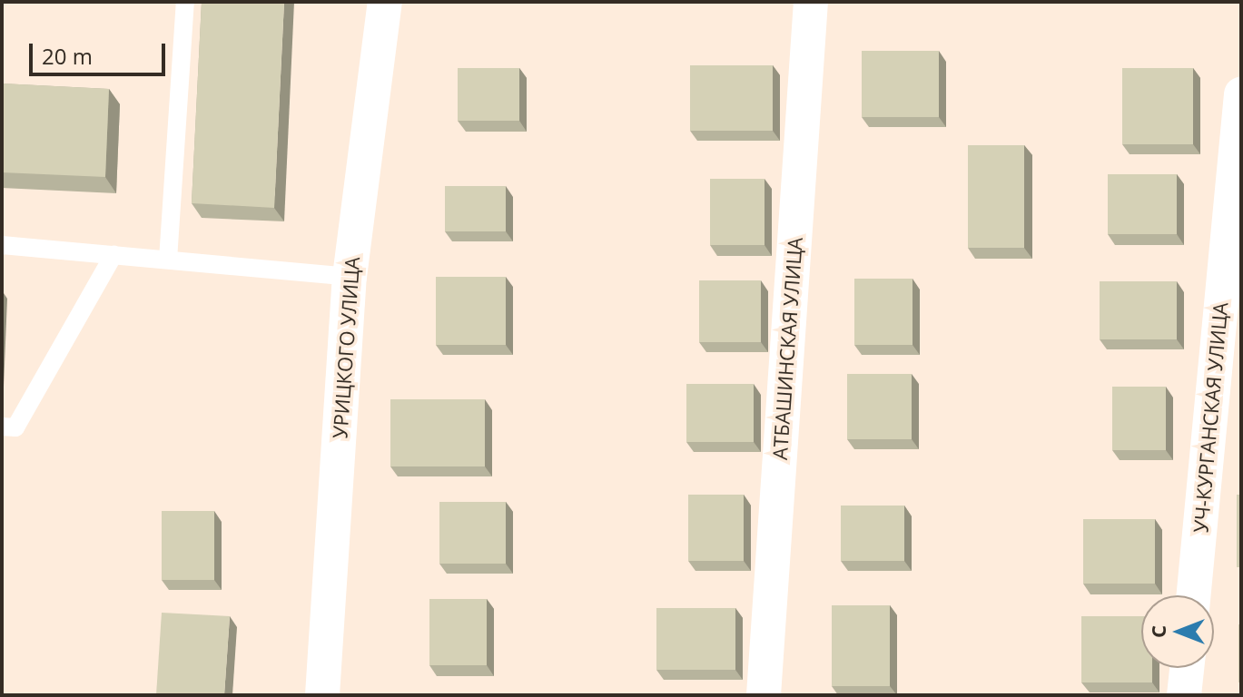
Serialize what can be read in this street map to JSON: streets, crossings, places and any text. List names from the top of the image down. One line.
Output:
{"streets":{"street":["УРИЦКОГО УЛИЦА","АТБАШИНСКАЯ УЛИЦА","УЧ-КУРГАНСКАЯ УЛИЦА"]},"scale_bar":"20 m","north":"left"}
